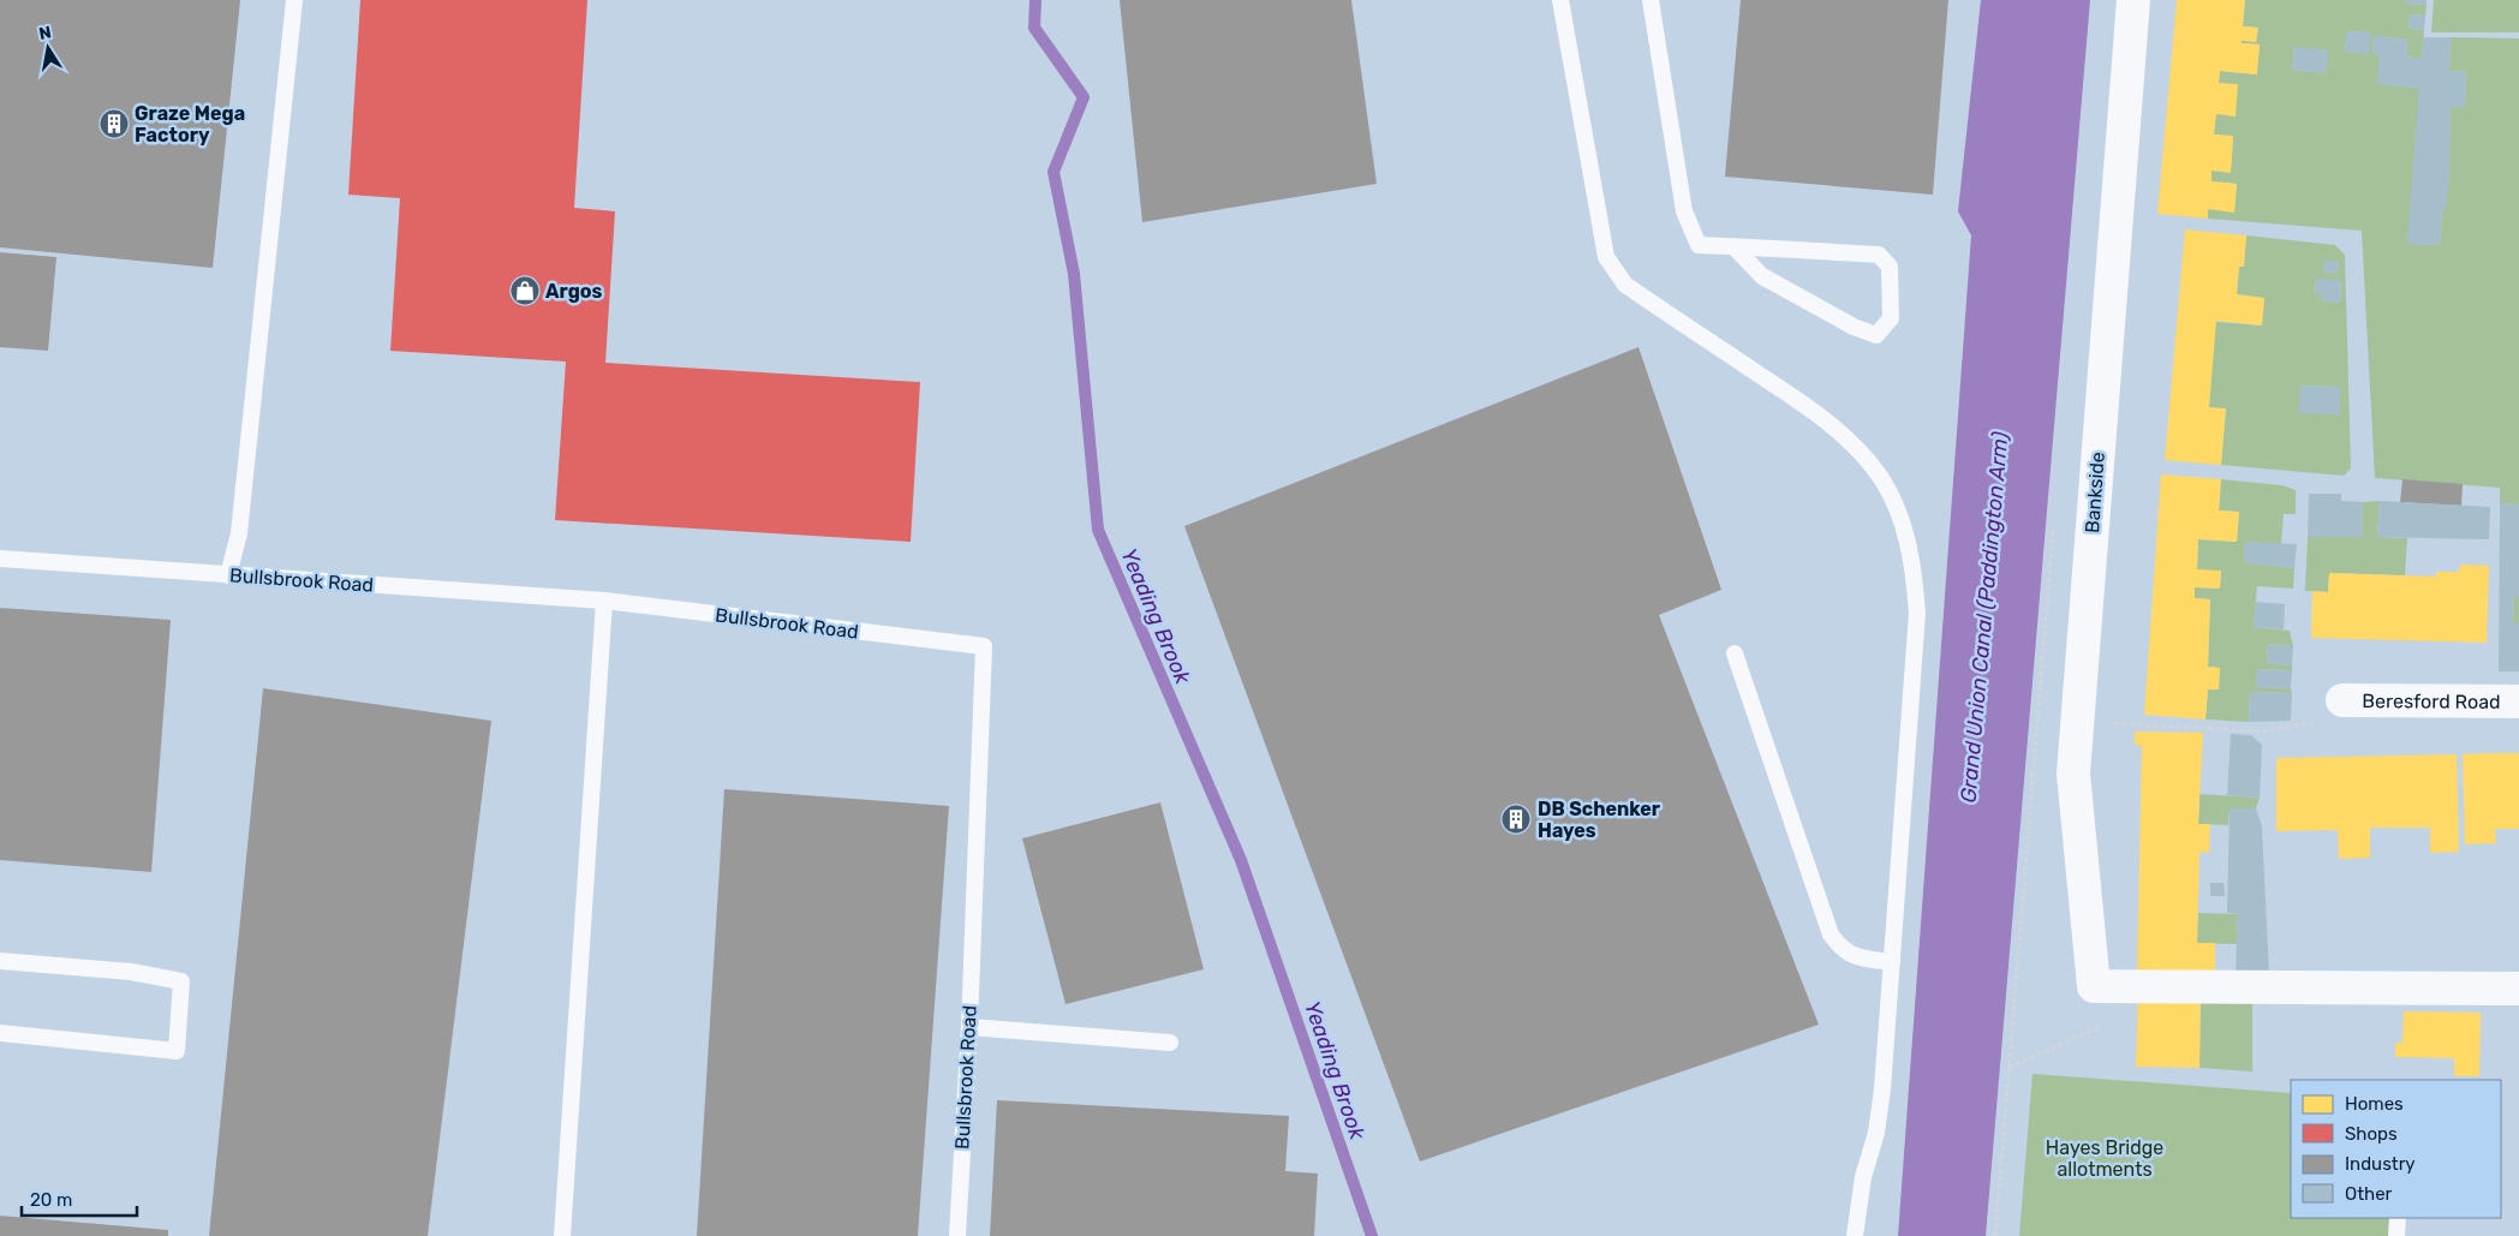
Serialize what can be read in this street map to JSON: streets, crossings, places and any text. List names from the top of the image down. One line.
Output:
{"streets":{"street":["Bankside","Beresford Road"],"lane":["Bullsbrook Road"]},"water":["Yeading Brook","Grand Union Canal (Paddington Arm)"],"parks":["Hayes Bridge allotments"],"places":{"building":["Graze Mega Factory","DB Schenker Hayes"],"shop":["Argos"]},"legend":["Homes","Shops","Industry","Other"],"scale_bar":"20 m","north":"top"}
